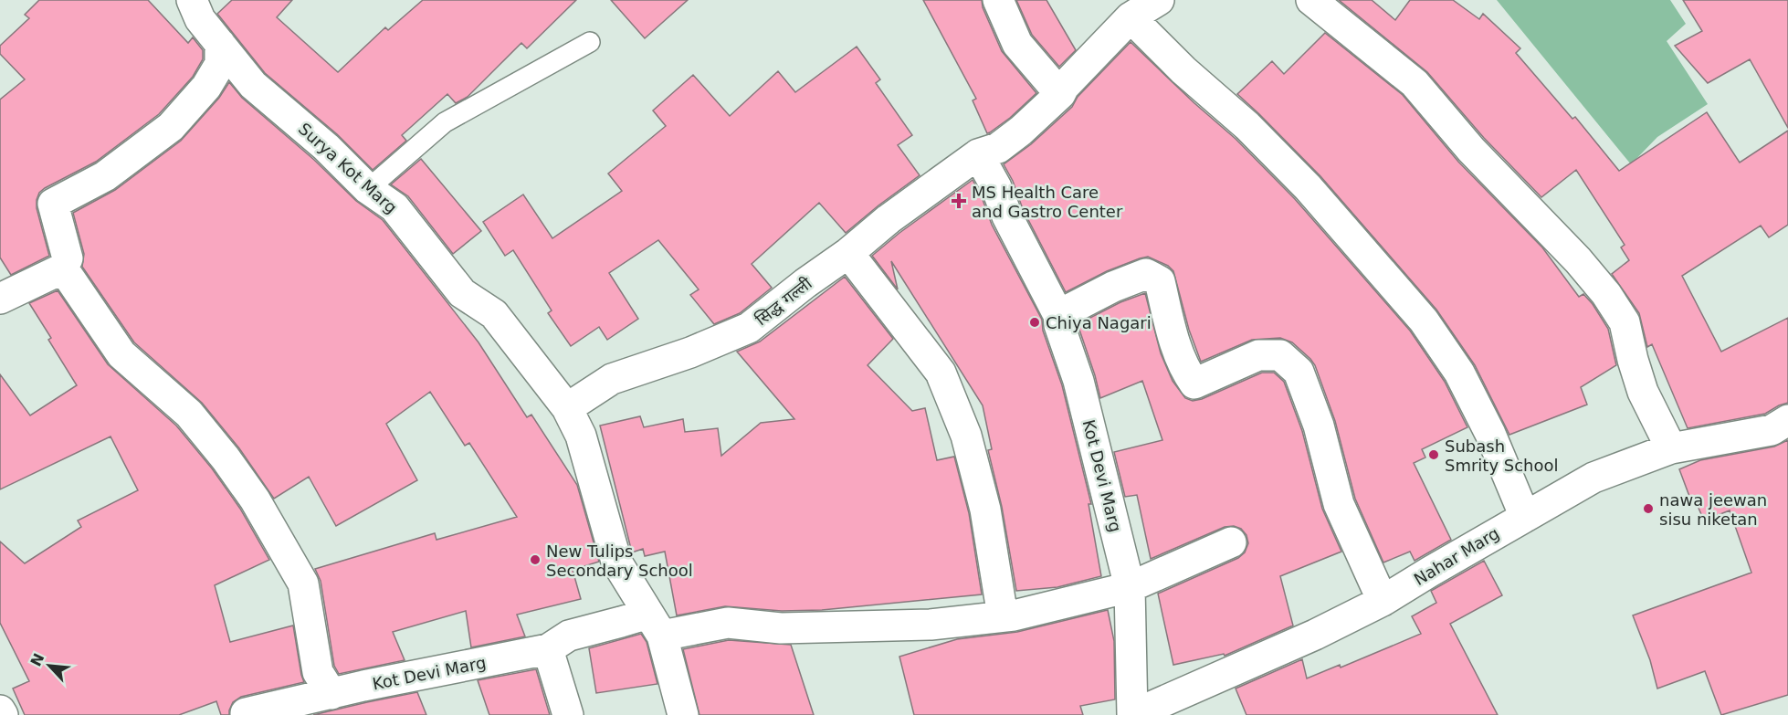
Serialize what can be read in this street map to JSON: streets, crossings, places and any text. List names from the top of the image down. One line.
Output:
{"streets":{"street":["Surya Kot Marg","सिद्ध गल्ली","Kot Devi Marg","Nahar Marg"]},"crossings":[["Surya Kot Marg","सिद्ध गल्ली"],["सिद्ध गल्ली","Kot Devi Marg"],["Kot Devi Marg","Nahar Marg"]],"places":{"health":["MS Health Care and Gastro Center"],"other":["Chiya Nagari","Subash Smrity School","nawa jeewan sisu niketan","New Tulips Secondary School"]},"north":"top left"}
